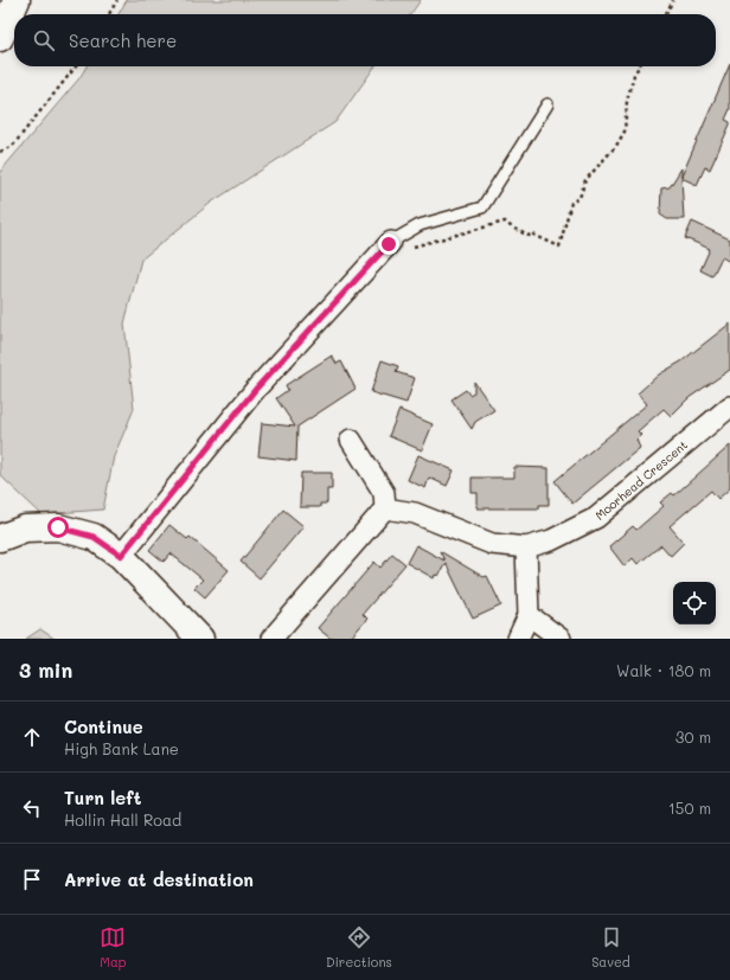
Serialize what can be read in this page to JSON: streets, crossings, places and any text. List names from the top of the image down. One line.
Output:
{"streets":{"street":["Moorhead Crescent"]},"page":{"search":"Search here","heading":["3 min","Walk · 180 m"],"list":[["Continue","High Bank Lane","30 m"],["Turn left","Hollin Hall Road","150 m"],"Arrive at destination"],"nav":["Map","Directions","Saved"]}}
